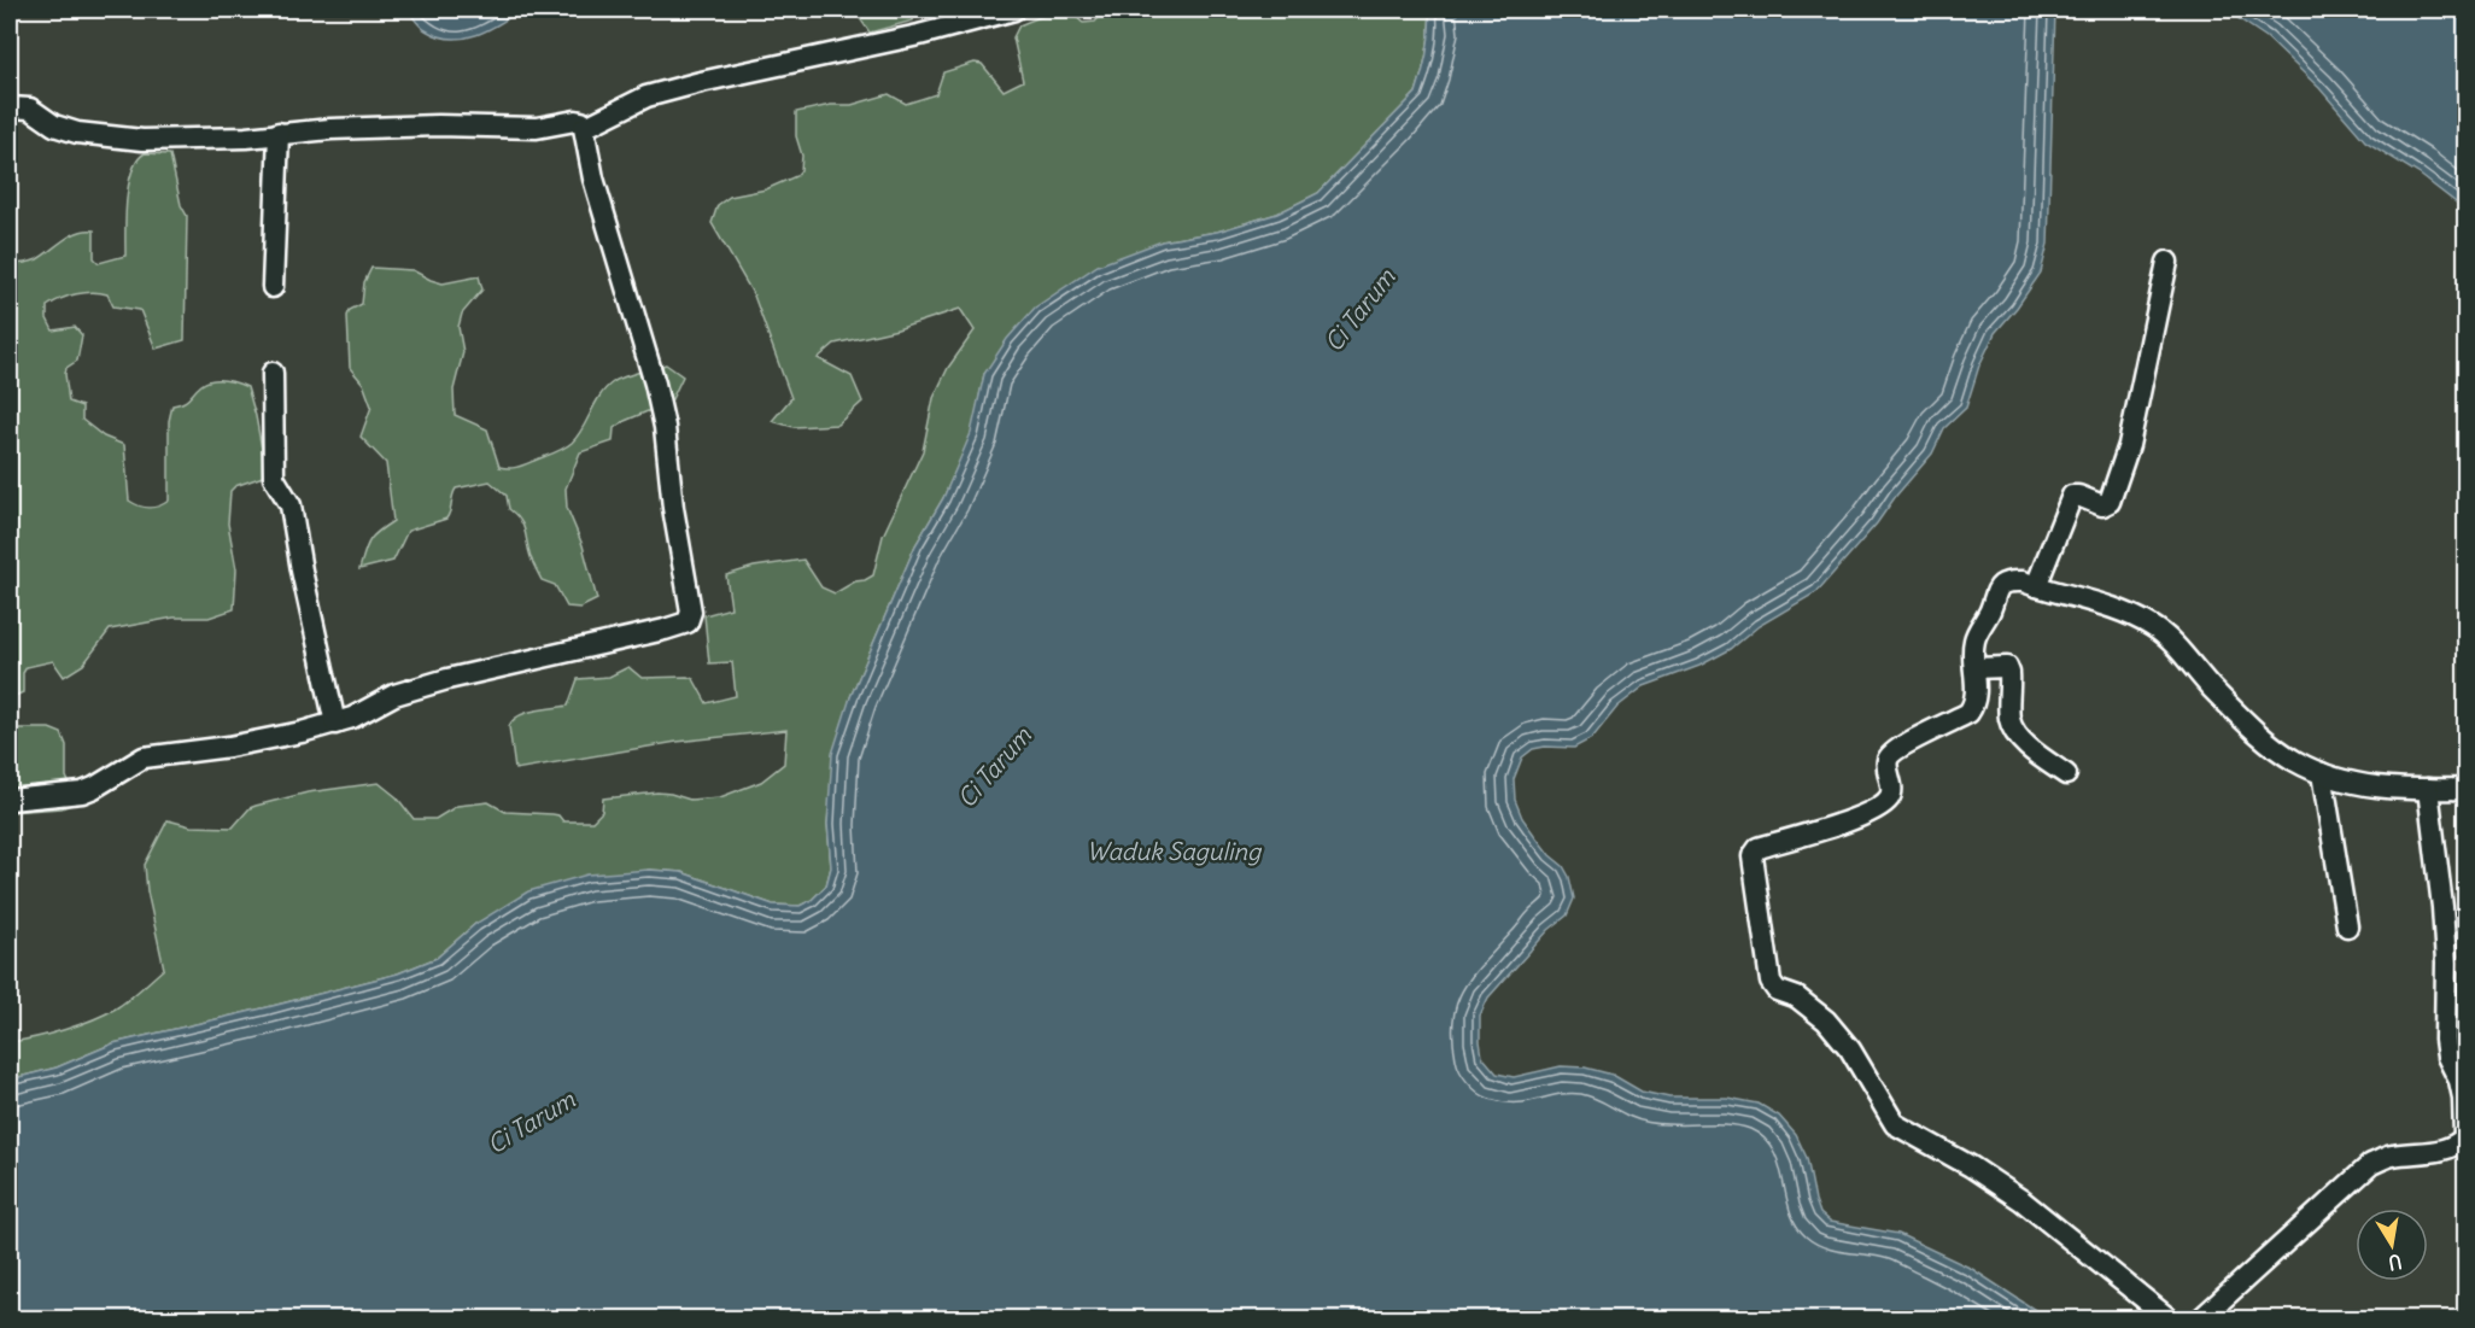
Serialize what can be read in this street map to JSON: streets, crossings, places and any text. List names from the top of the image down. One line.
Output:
{"water":["Ci Tarum","Waduk Saguling"],"north":"bottom"}
